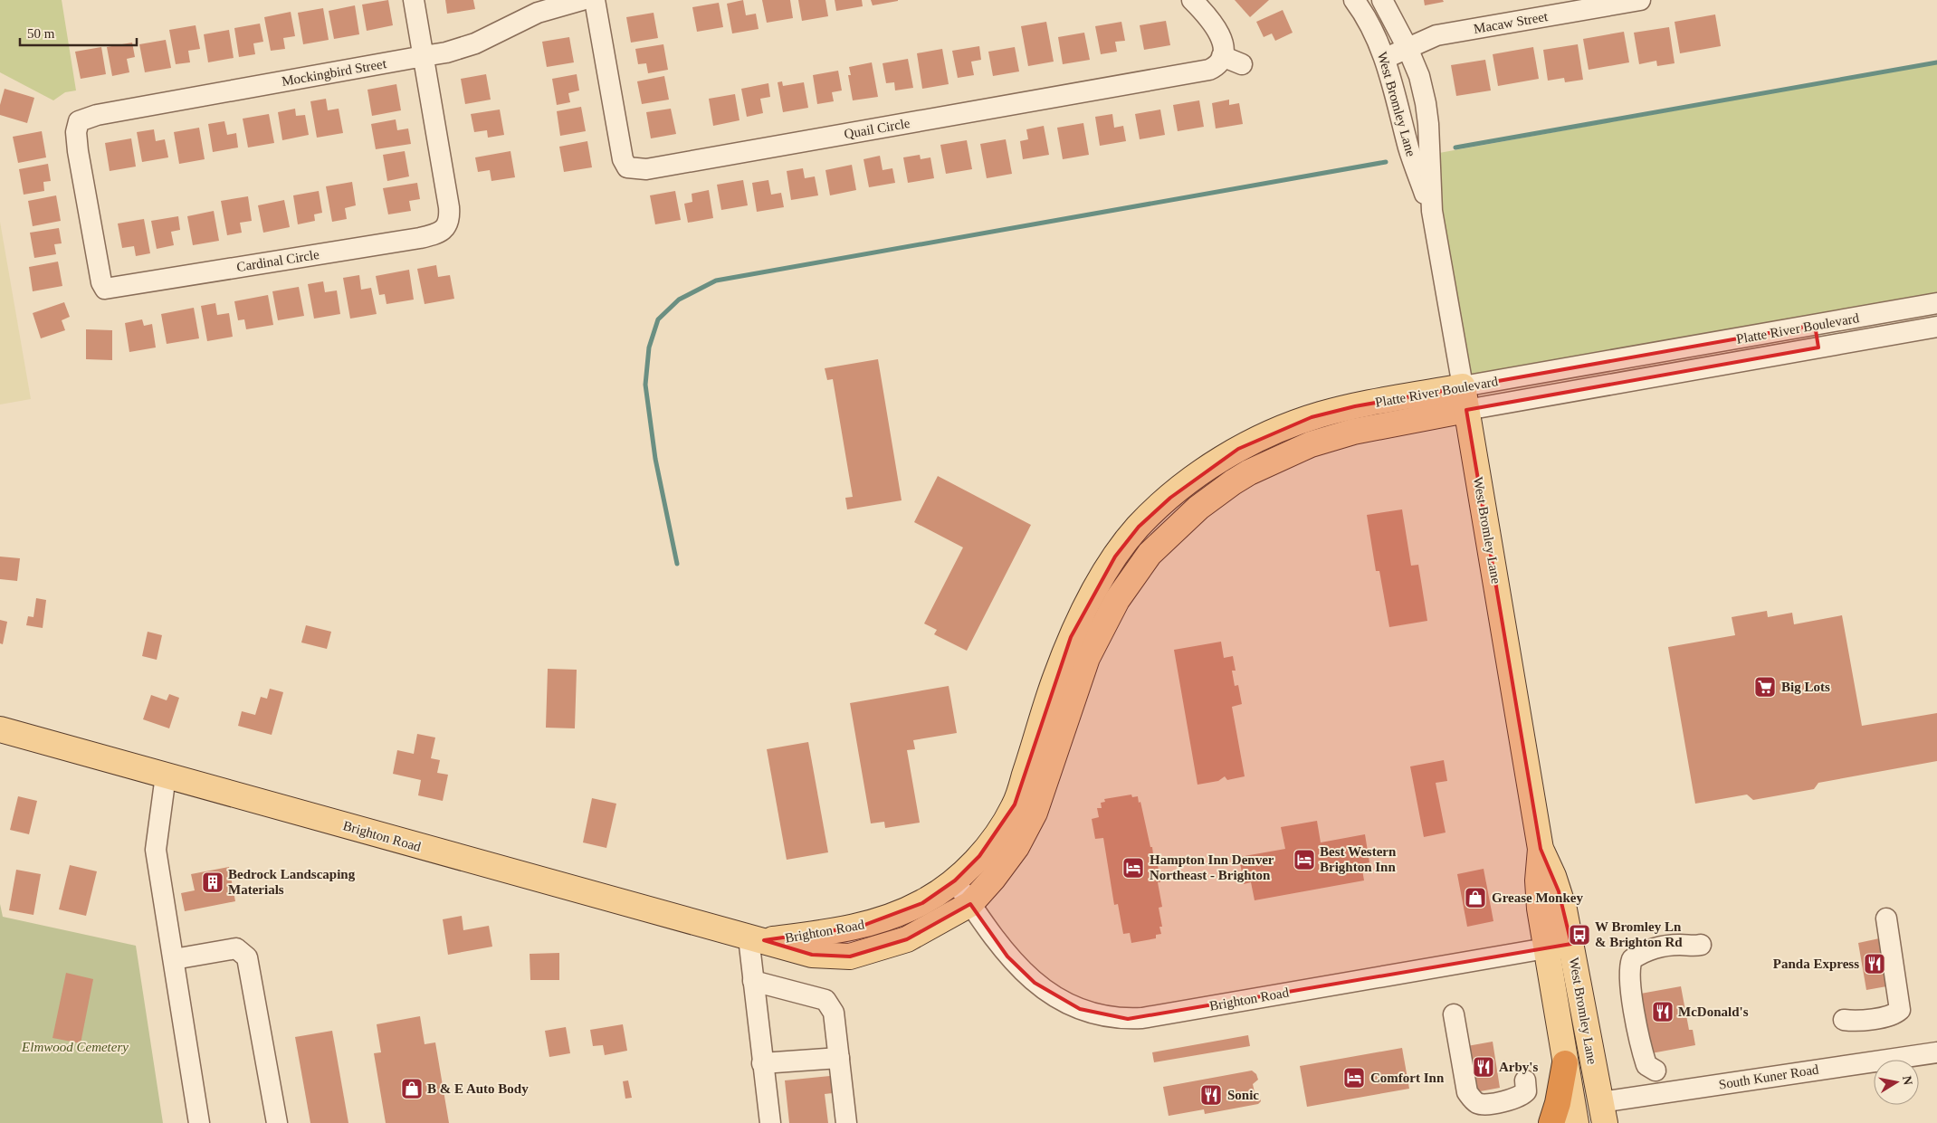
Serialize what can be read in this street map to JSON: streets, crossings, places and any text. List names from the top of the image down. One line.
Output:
{"streets":{"main road":["West Bromley Lane","Platte River Boulevard","Brighton Road"],"street":["Macaw Street","Mockingbird Street","Quail Circle","Cardinal Circle","South Kuner Road"]},"crossings":[["Macaw Street","West Bromley Lane"],["Mockingbird Street","Cardinal Circle"],["West Bromley Lane","Platte River Boulevard"],["West Bromley Lane","Brighton Road"],["West Bromley Lane","South Kuner Road"],["Platte River Boulevard","Brighton Road"]],"parks":["Elmwood Cemetery"],"places":{"supermarket":["Big Lots"],"hotel":["Best Western Brighton Inn","Hampton Inn Denver Northeast - Brighton","Comfort Inn"],"building":["Bedrock Landscaping Materials"],"shop":["Grease Monkey","B & E Auto Body"],"bus stop":["W Bromley Ln & Brighton Rd"],"restaurant":["Panda Express","McDonald's","Arby's","Sonic"]},"scale_bar":"50 m","north":"right"}
